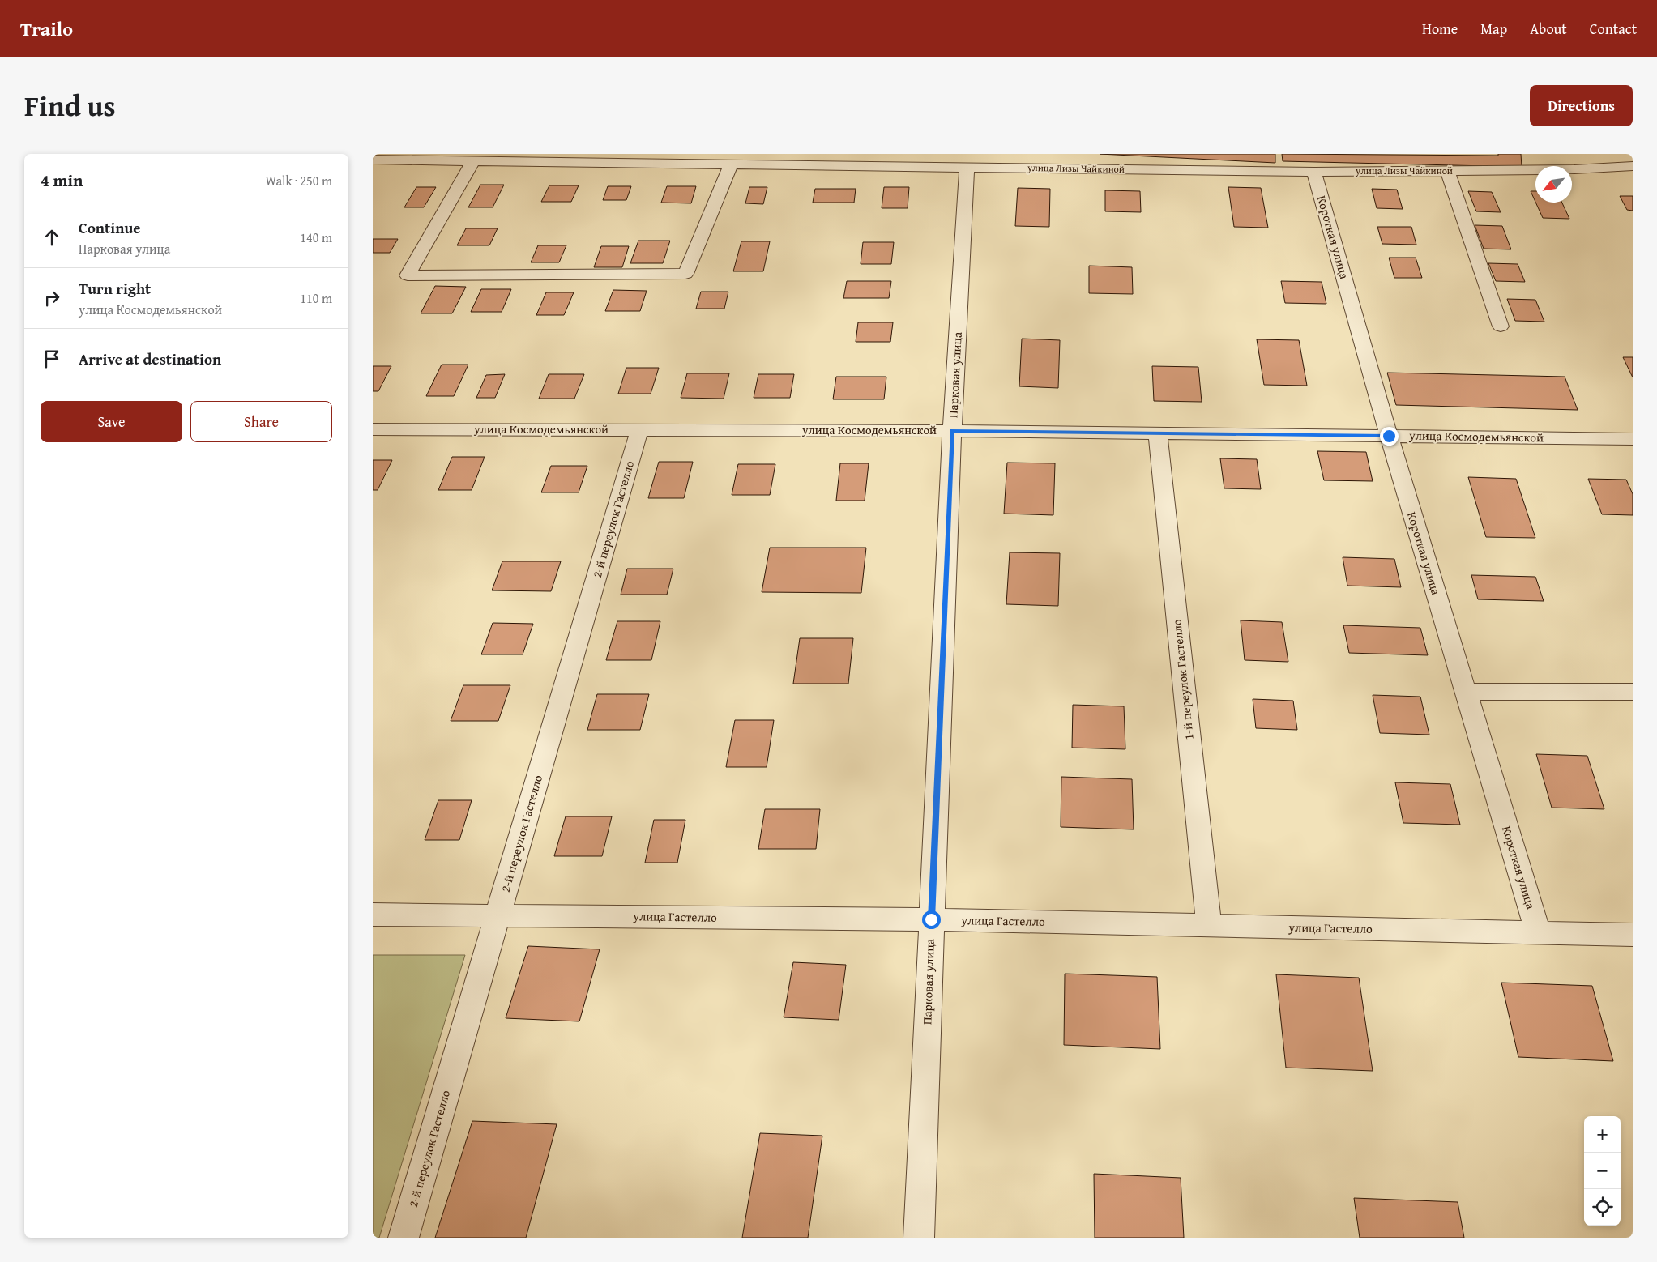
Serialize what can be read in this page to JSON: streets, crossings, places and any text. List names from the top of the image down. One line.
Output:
{"streets":{"street":["улица Лизы Чайкиной","Короткая улица","Парковая улица","улица Космодемьянской","2-й переулок Гастелло","1-й переулок Гастелло","улица Гастелло"]},"crossings":[["улица Лизы Чайкиной","Короткая улица"],["улица Лизы Чайкиной","Парковая улица"],["Короткая улица","улица Космодемьянской"],["Короткая улица","улица Гастелло"],["Парковая улица","улица Космодемьянской"],["Парковая улица","улица Гастелло"],["улица Космодемьянской","2-й переулок Гастелло"],["улица Космодемьянской","1-й переулок Гастелло"],["2-й переулок Гастелло","улица Гастелло"],["1-й переулок Гастелло","улица Гастелло"]],"north":"bottom left","page":{"header":"Trailo","nav":["Home","Map","About","Contact"],"title":"Find us","buttons":["Directions",["Save","Share"]],"heading":["4 min","Walk · 250 m"],"list":[["Continue","Парковая улица","140 m"],["Turn right","улица Космодемьянской","110 m"],"Arrive at destination"],"map_buttons":["+","−"]}}
